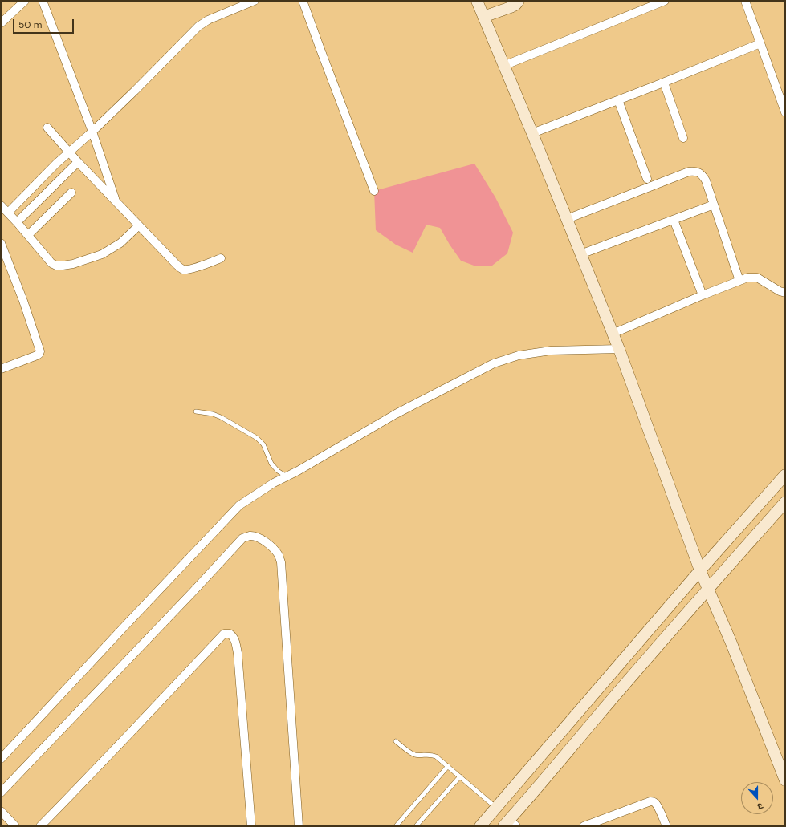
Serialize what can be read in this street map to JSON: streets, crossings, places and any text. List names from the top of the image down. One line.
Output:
{"scale_bar":"50 m","north":"bottom"}
